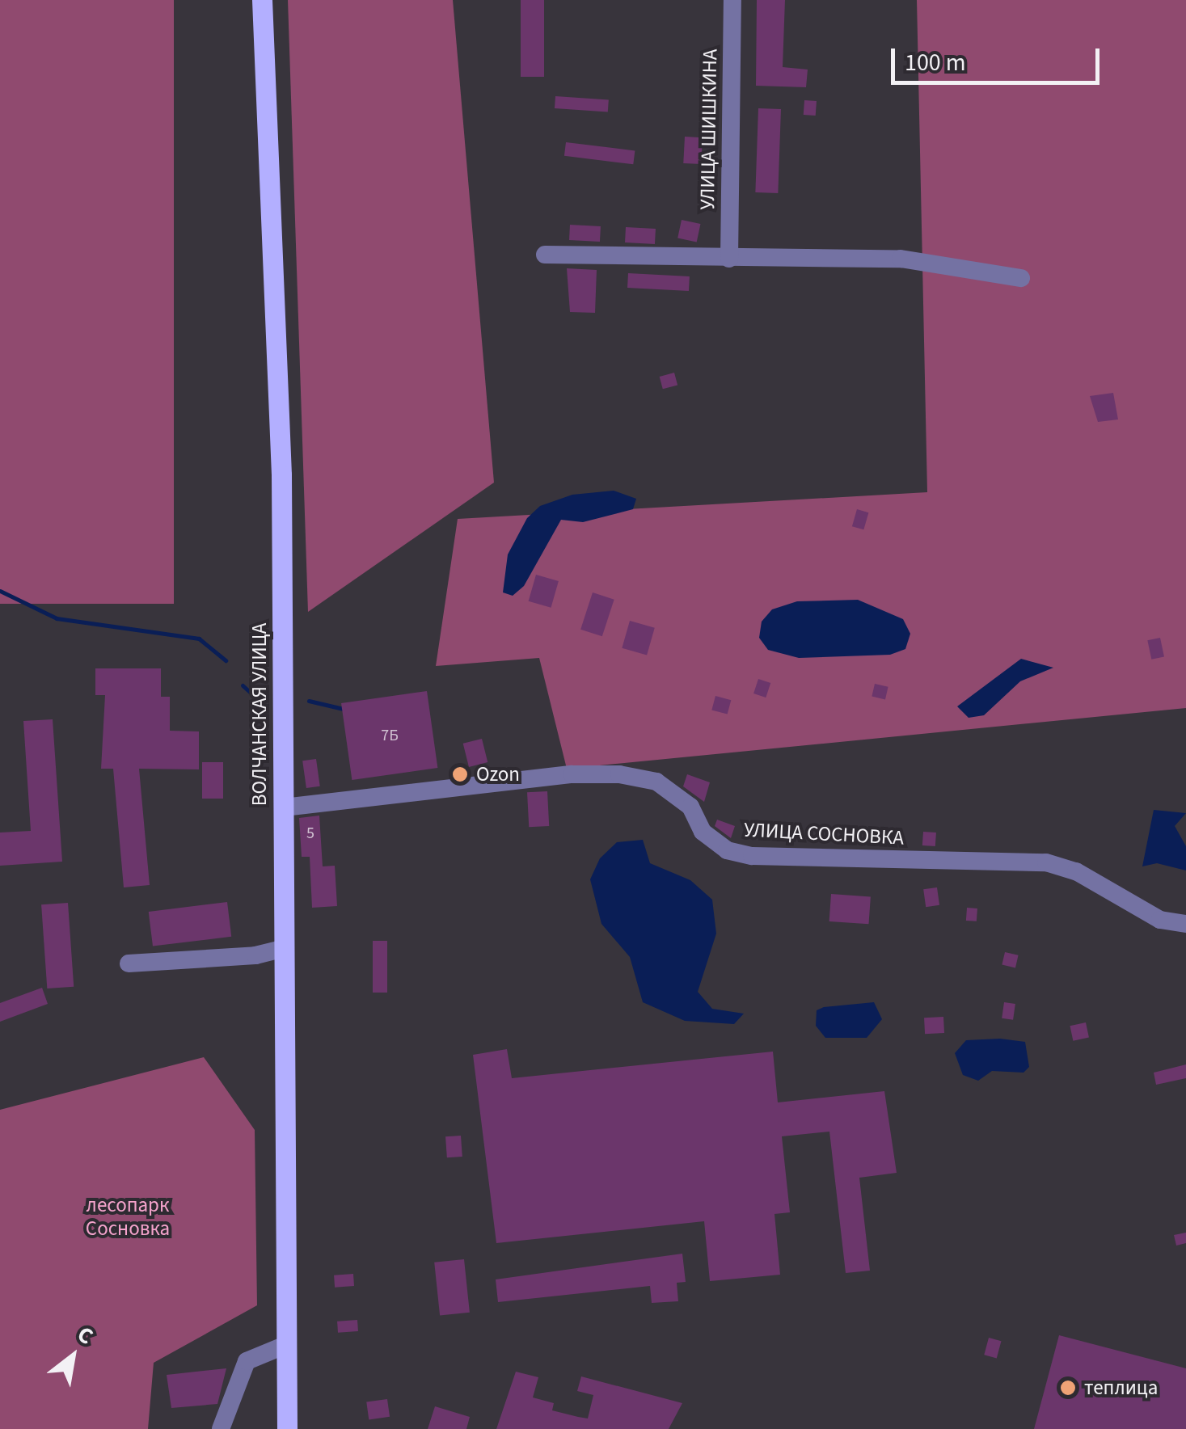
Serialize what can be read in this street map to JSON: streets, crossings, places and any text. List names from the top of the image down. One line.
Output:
{"streets":{"main road":["ВОЛЧАНСКАЯ УЛИЦА"],"street":["УЛИЦА ШИШКИНА","УЛИЦА СОСНОВКА"]},"crossings":[["ВОЛЧАНСКАЯ УЛИЦА","УЛИЦА СОСНОВКА"]],"parks":["лесопарк Сосновка"],"places":["Ozon","теплица"],"house_numbers":["7Б","5"],"scale_bar":"100 m","north":"top right"}
